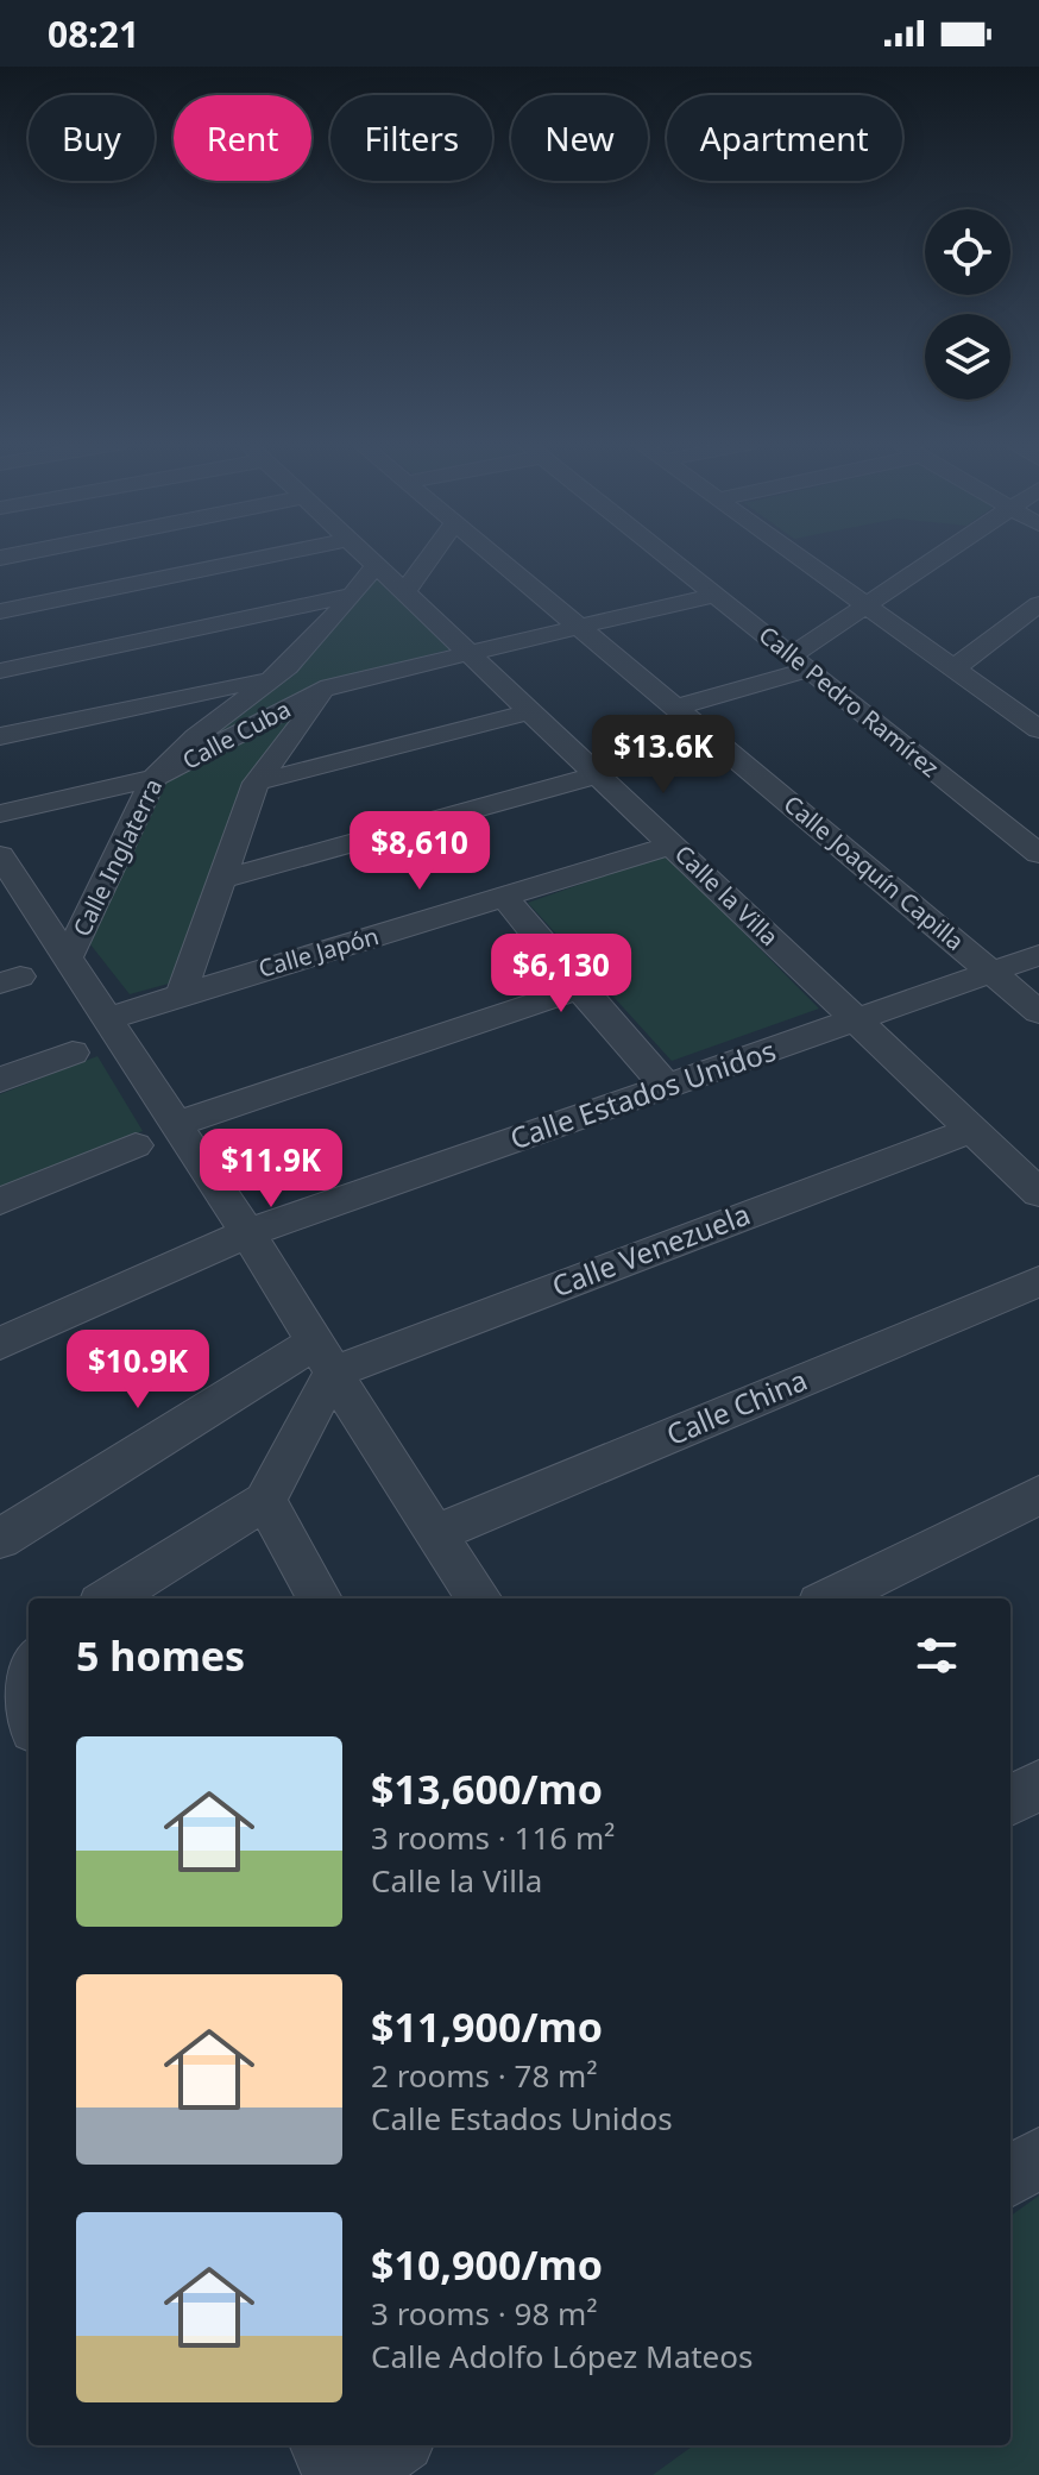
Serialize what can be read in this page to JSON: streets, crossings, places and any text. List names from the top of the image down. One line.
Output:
{"streets":{"street":["Calle Pedro Ramírez","Calle Cuba","Calle Inglaterra","Calle Joaquín Capilla","Calle la Villa","Calle Japón","Calle Estados Unidos","Calle Venezuela","Calle China"]},"crossings":[["Calle Pedro Ramírez","Calle Cuba"],["Calle Cuba","Calle Inglaterra"],["Calle Cuba","Calle Joaquín Capilla"],["Calle Cuba","Calle la Villa"],["Calle Inglaterra","Calle la Villa"],["Calle Joaquín Capilla","Calle Estados Unidos"],["Calle la Villa","Calle Japón"],["Calle la Villa","Calle Estados Unidos"],["Calle la Villa","Calle Venezuela"]],"page":{"status":"08:21","chip":["Buy","Rent","Filters","New","Apartment"],"price":["$13.6K","$8,610","$6,130","$11.9K","$10.9K"],"heading":"5 homes","list":[{"name":"$13,600/mo","note":"3 rooms · 116 m² · Calle la Villa"},{"name":"$11,900/mo","note":"2 rooms · 78 m² · Calle Estados Unidos"},{"name":"$10,900/mo","note":"3 rooms · 98 m² · Calle Adolfo López Mateos"}]}}
